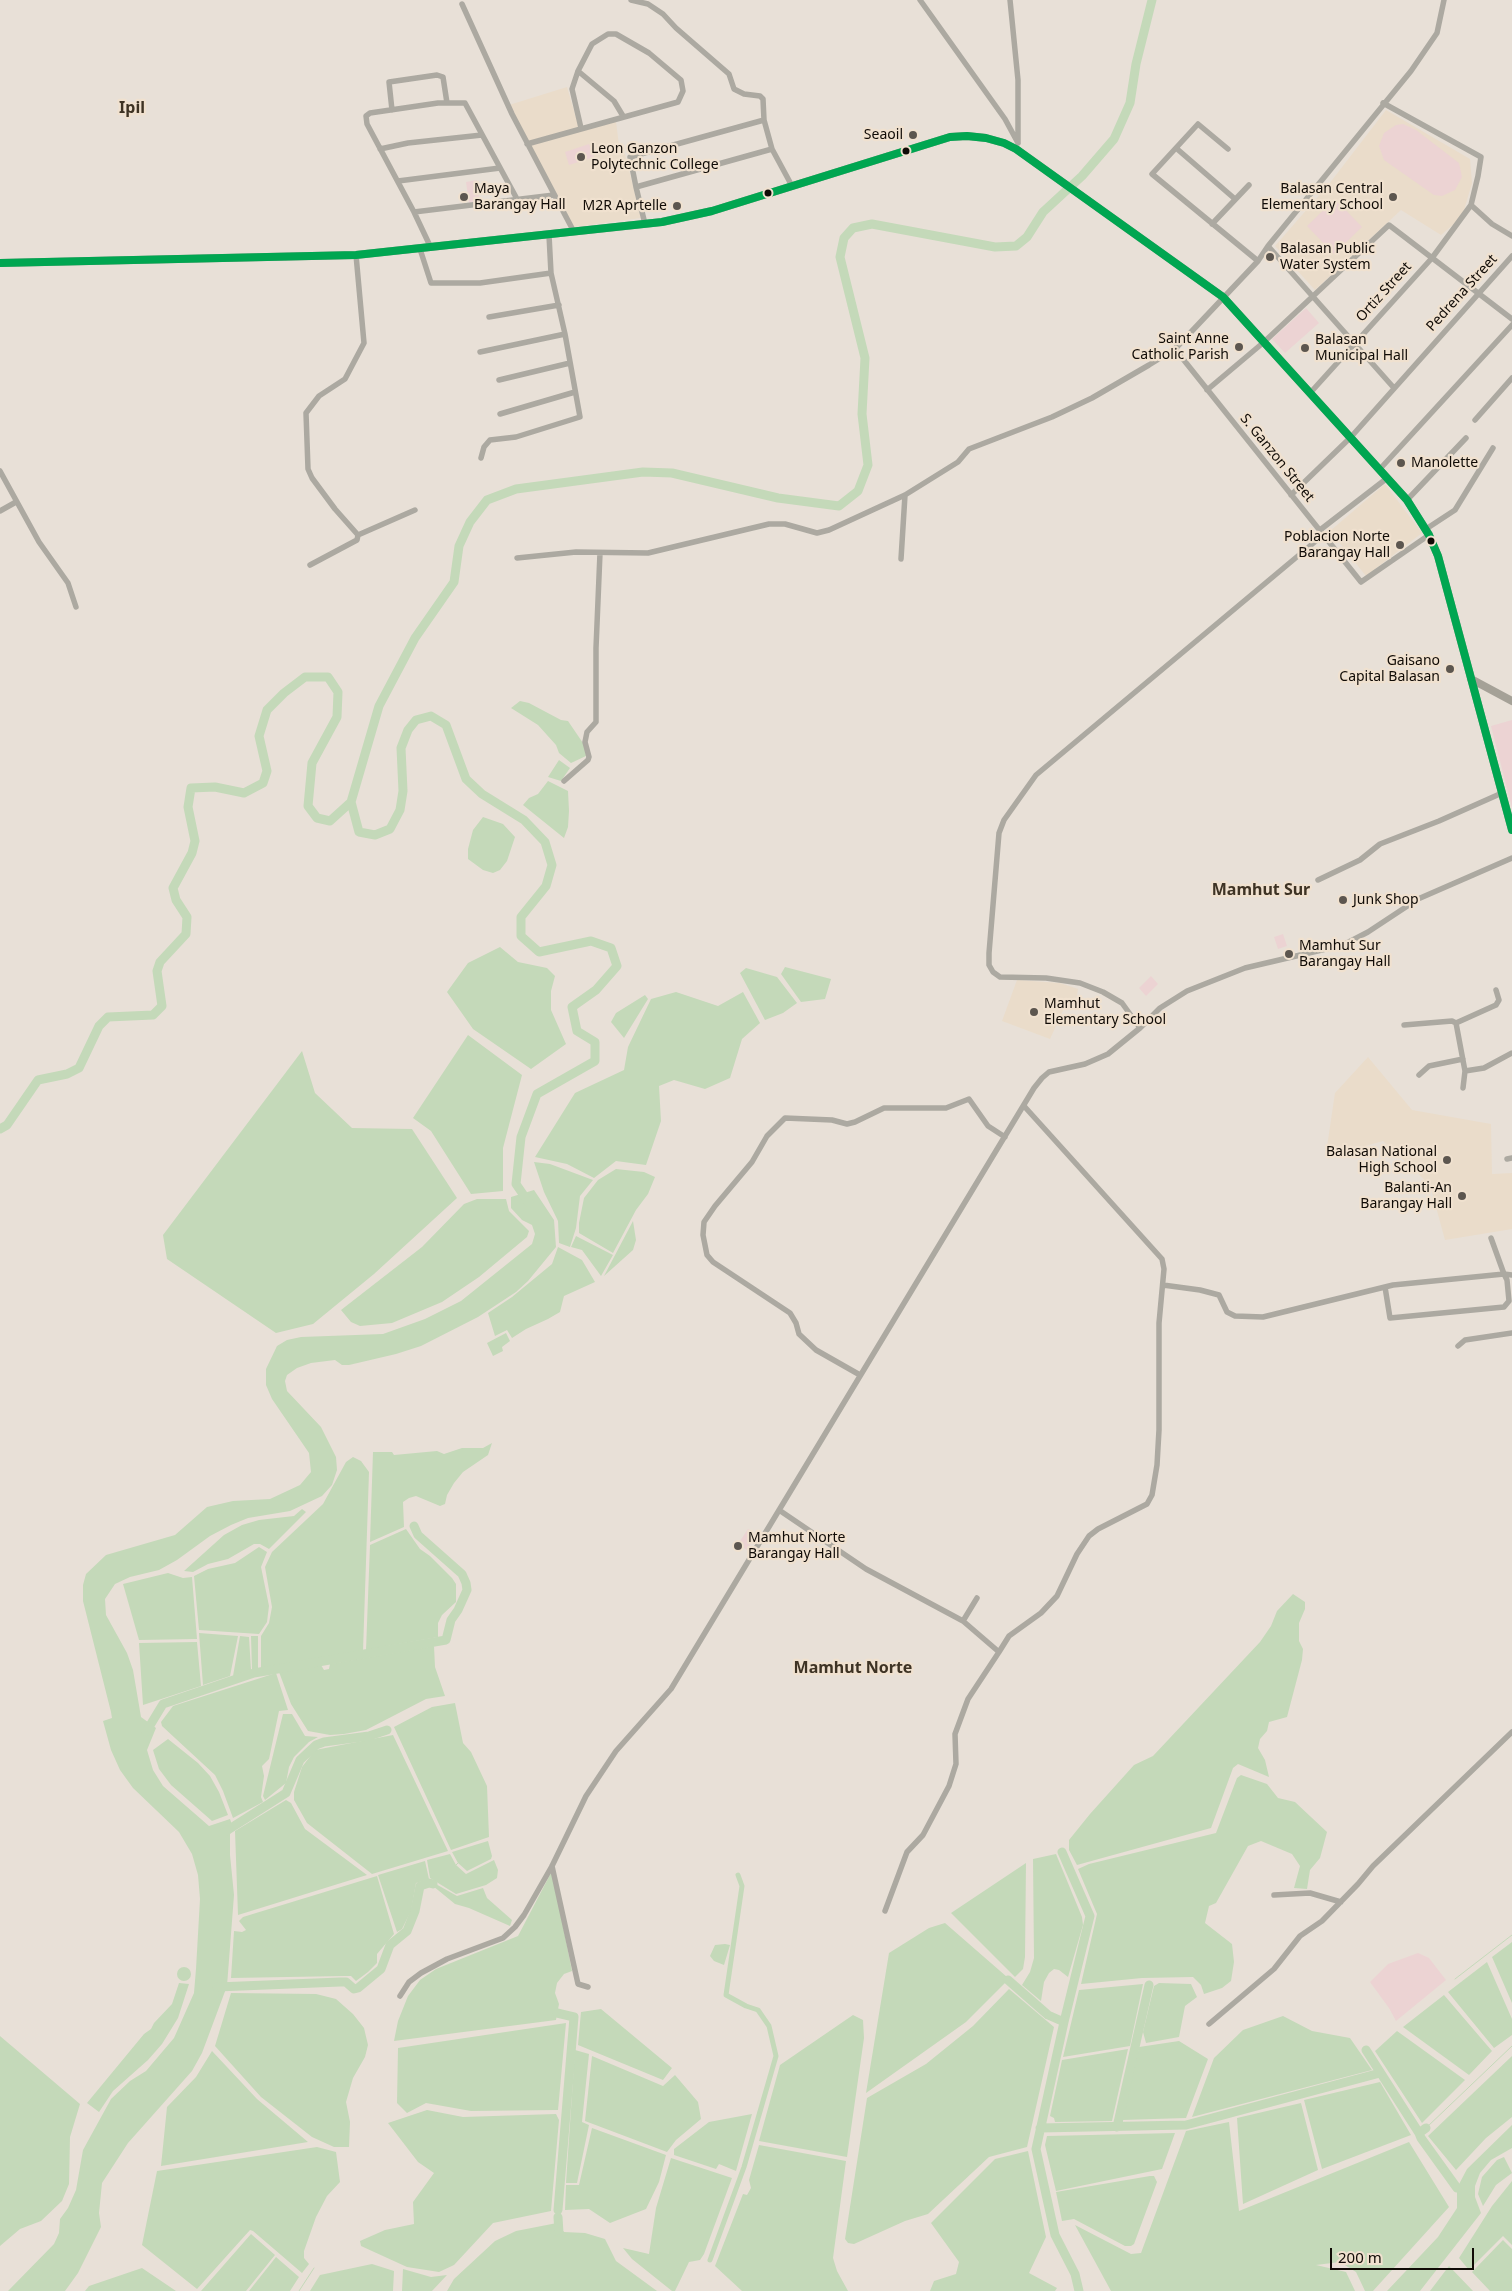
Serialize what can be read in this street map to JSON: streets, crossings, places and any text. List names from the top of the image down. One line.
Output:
{"streets":{"street":["Ortiz Street","Pedrena Street","S. Ganzon Street"]},"crossings":[["Pedrena Street","S. Ganzon Street"]],"districts":["Ipil","Mamhut Sur","Mamhut Norte"],"places":["Seaoil","Leon Ganzon Polytechnic College","Maya Barangay Hall","Balasan Central Elementary School","M2R Aprtelle","Balasan Public Water System","Saint Anne Catholic Parish","Balasan Municipal Hall","Manolette","Poblacion Norte Barangay Hall","Gaisano Capital Balasan","Junk Shop","Mamhut Sur Barangay Hall","Mamhut Elementary School","Balasan National High School","Balanti-An Barangay Hall","Mamhut Norte Barangay Hall"],"scale_bar":"200 m"}
